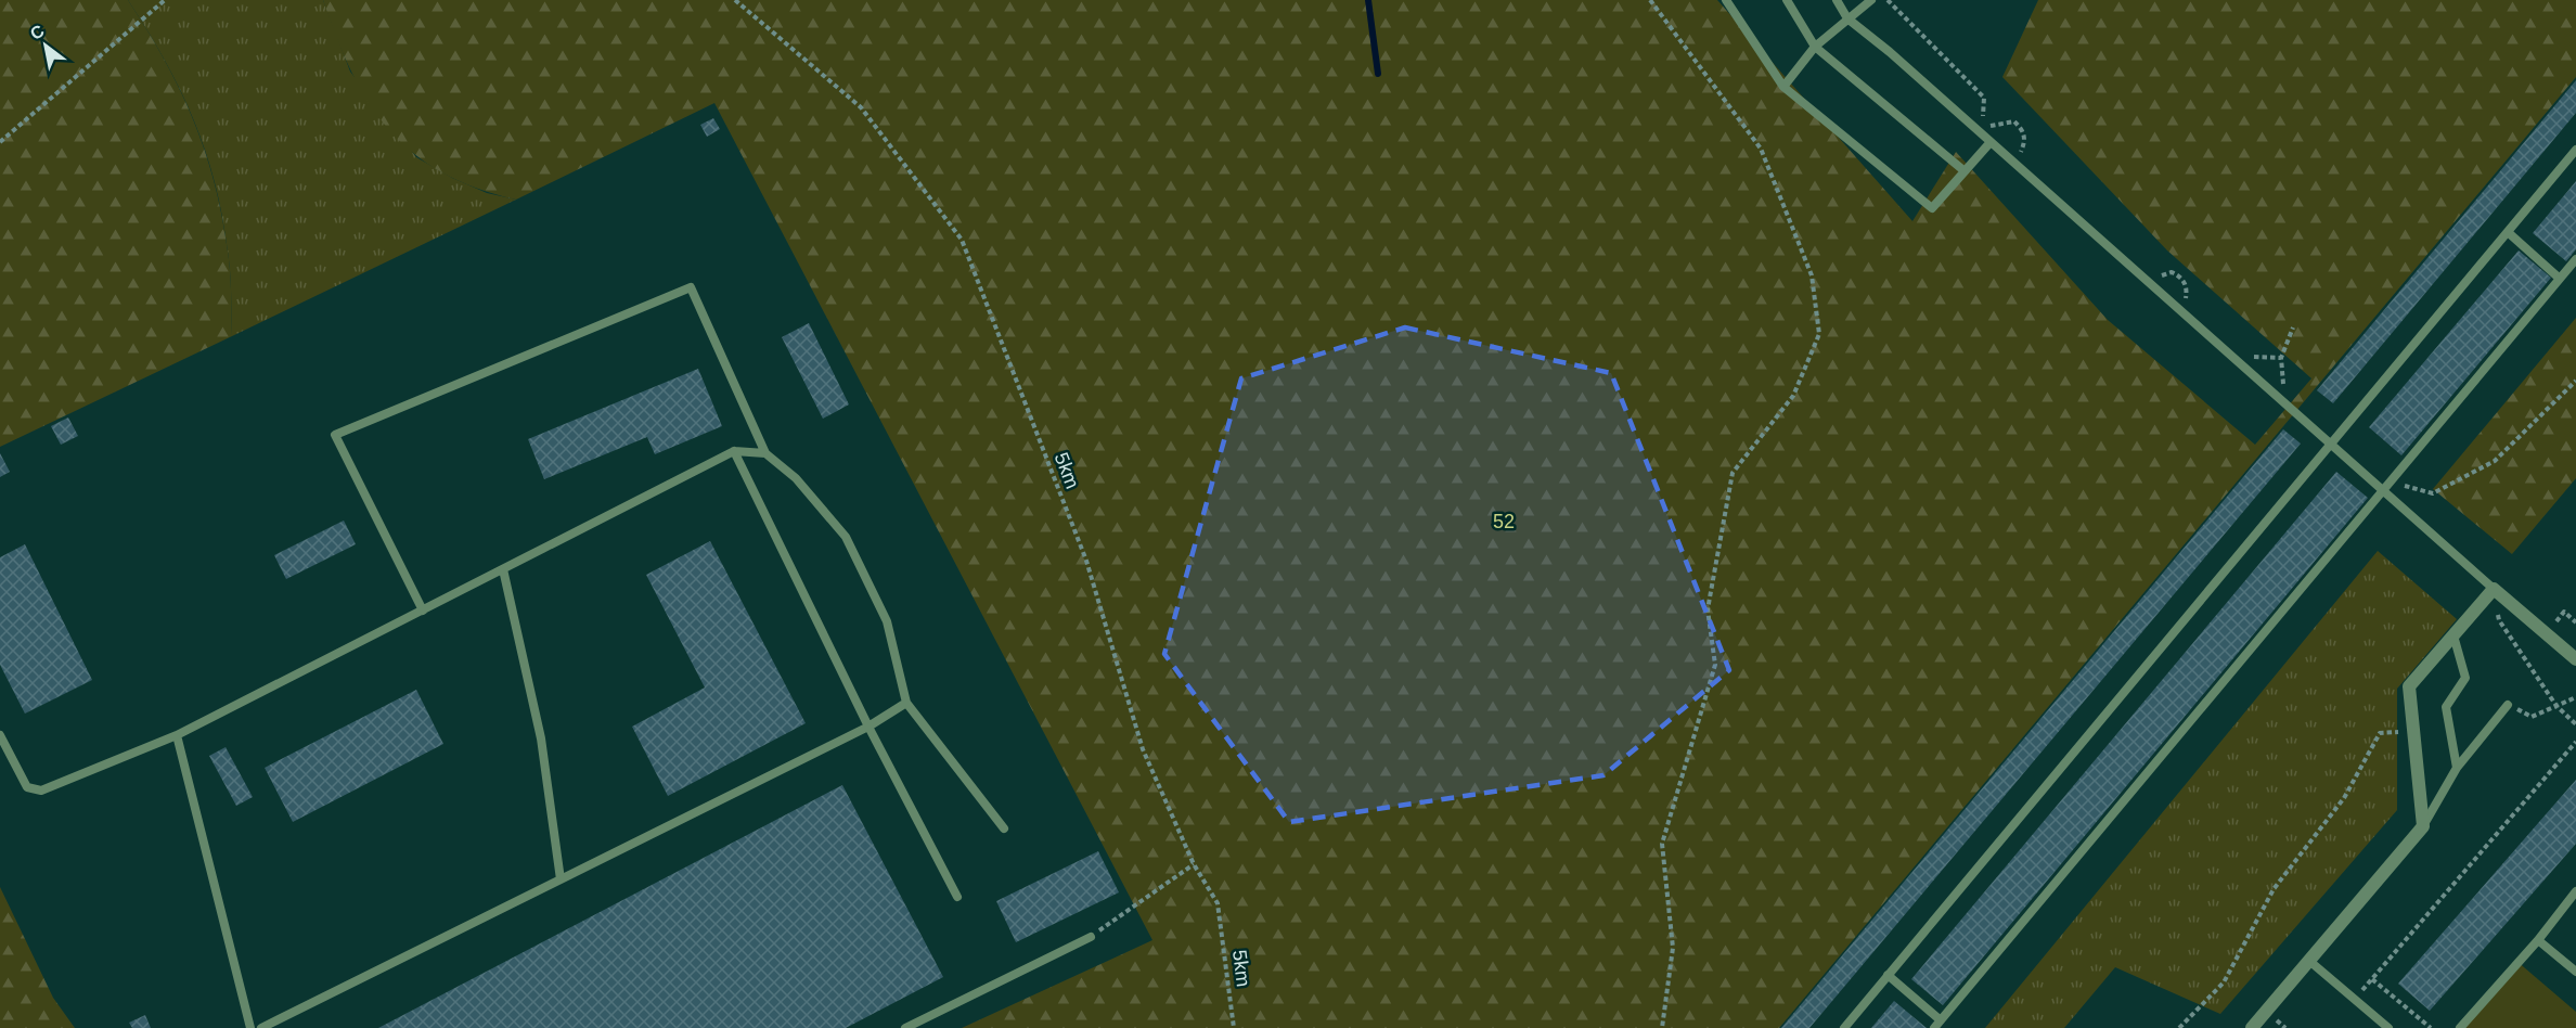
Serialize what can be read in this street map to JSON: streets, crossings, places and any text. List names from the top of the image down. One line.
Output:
{"streets":{"path":["5km"]},"parks":["52"],"north":"top left"}
